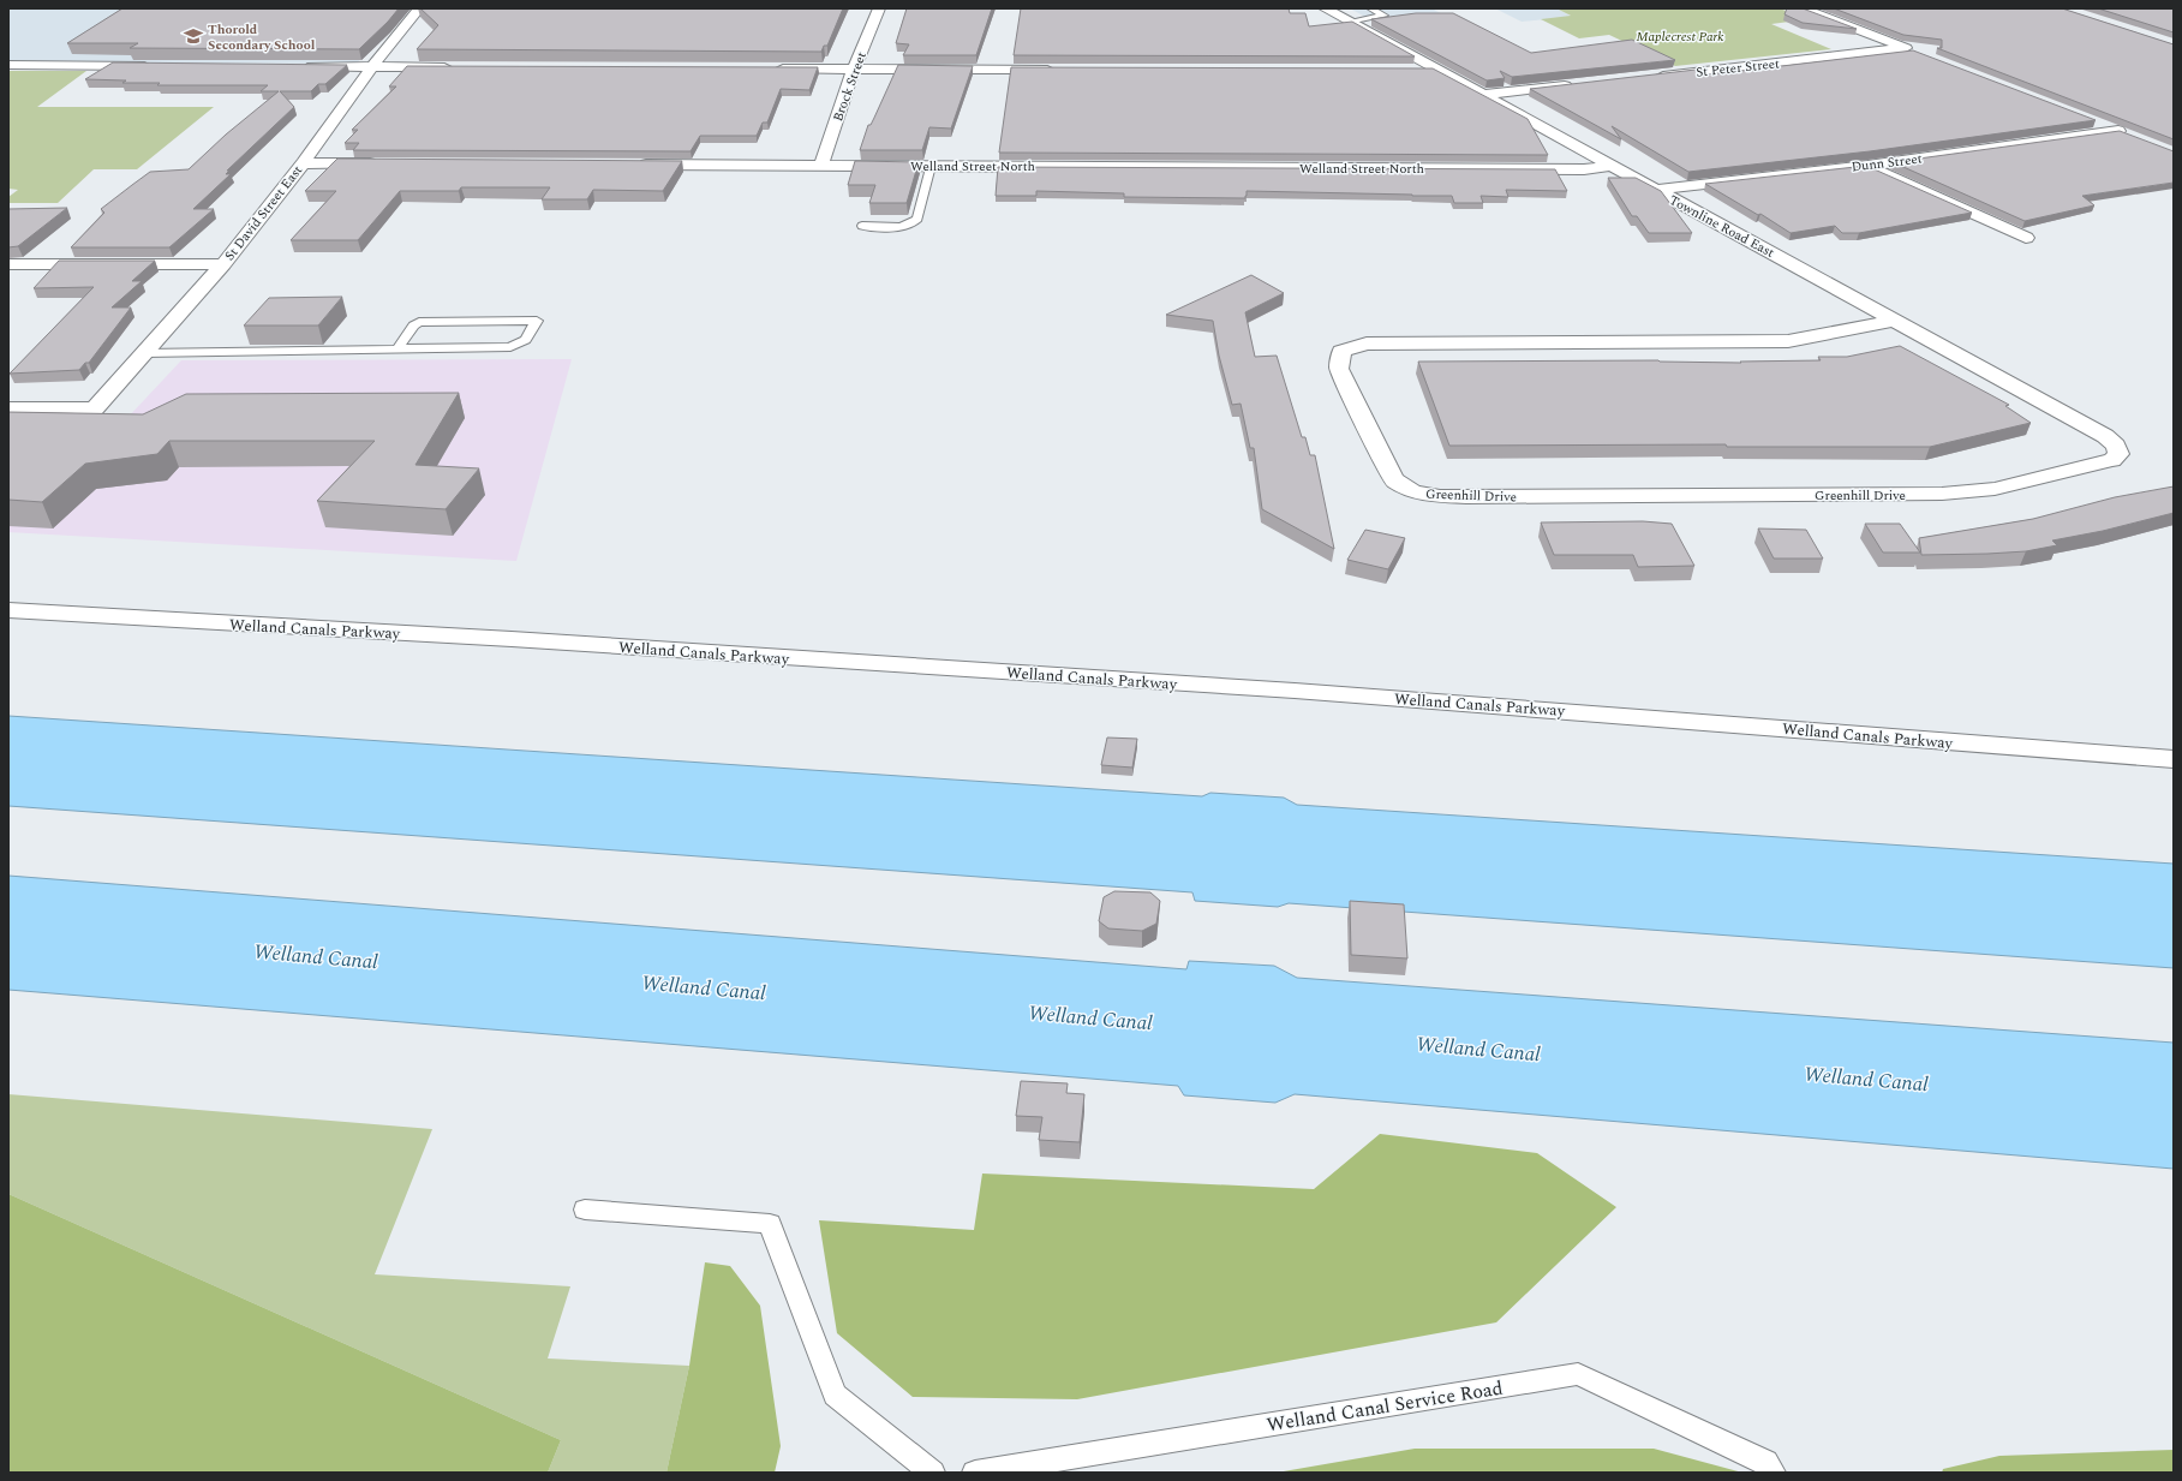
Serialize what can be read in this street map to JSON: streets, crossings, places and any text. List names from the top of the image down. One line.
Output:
{"streets":{"street":["St Peter Street","Brock Street","Dunn Street","Welland Street North","St David Street East","Townline Road East","Greenhill Drive","Welland Canals Parkway"],"lane":["Welland Canal Service Road"]},"crossings":[["Brock Street","Welland Street North"],["Dunn Street","Townline Road East"],["Welland Street North","Townline Road East"],["Townline Road East","Greenhill Drive"]],"water":["Welland Canal"],"parks":["Maplecrest Park"],"places":{"school or university":["Thorold Secondary School"]}}
